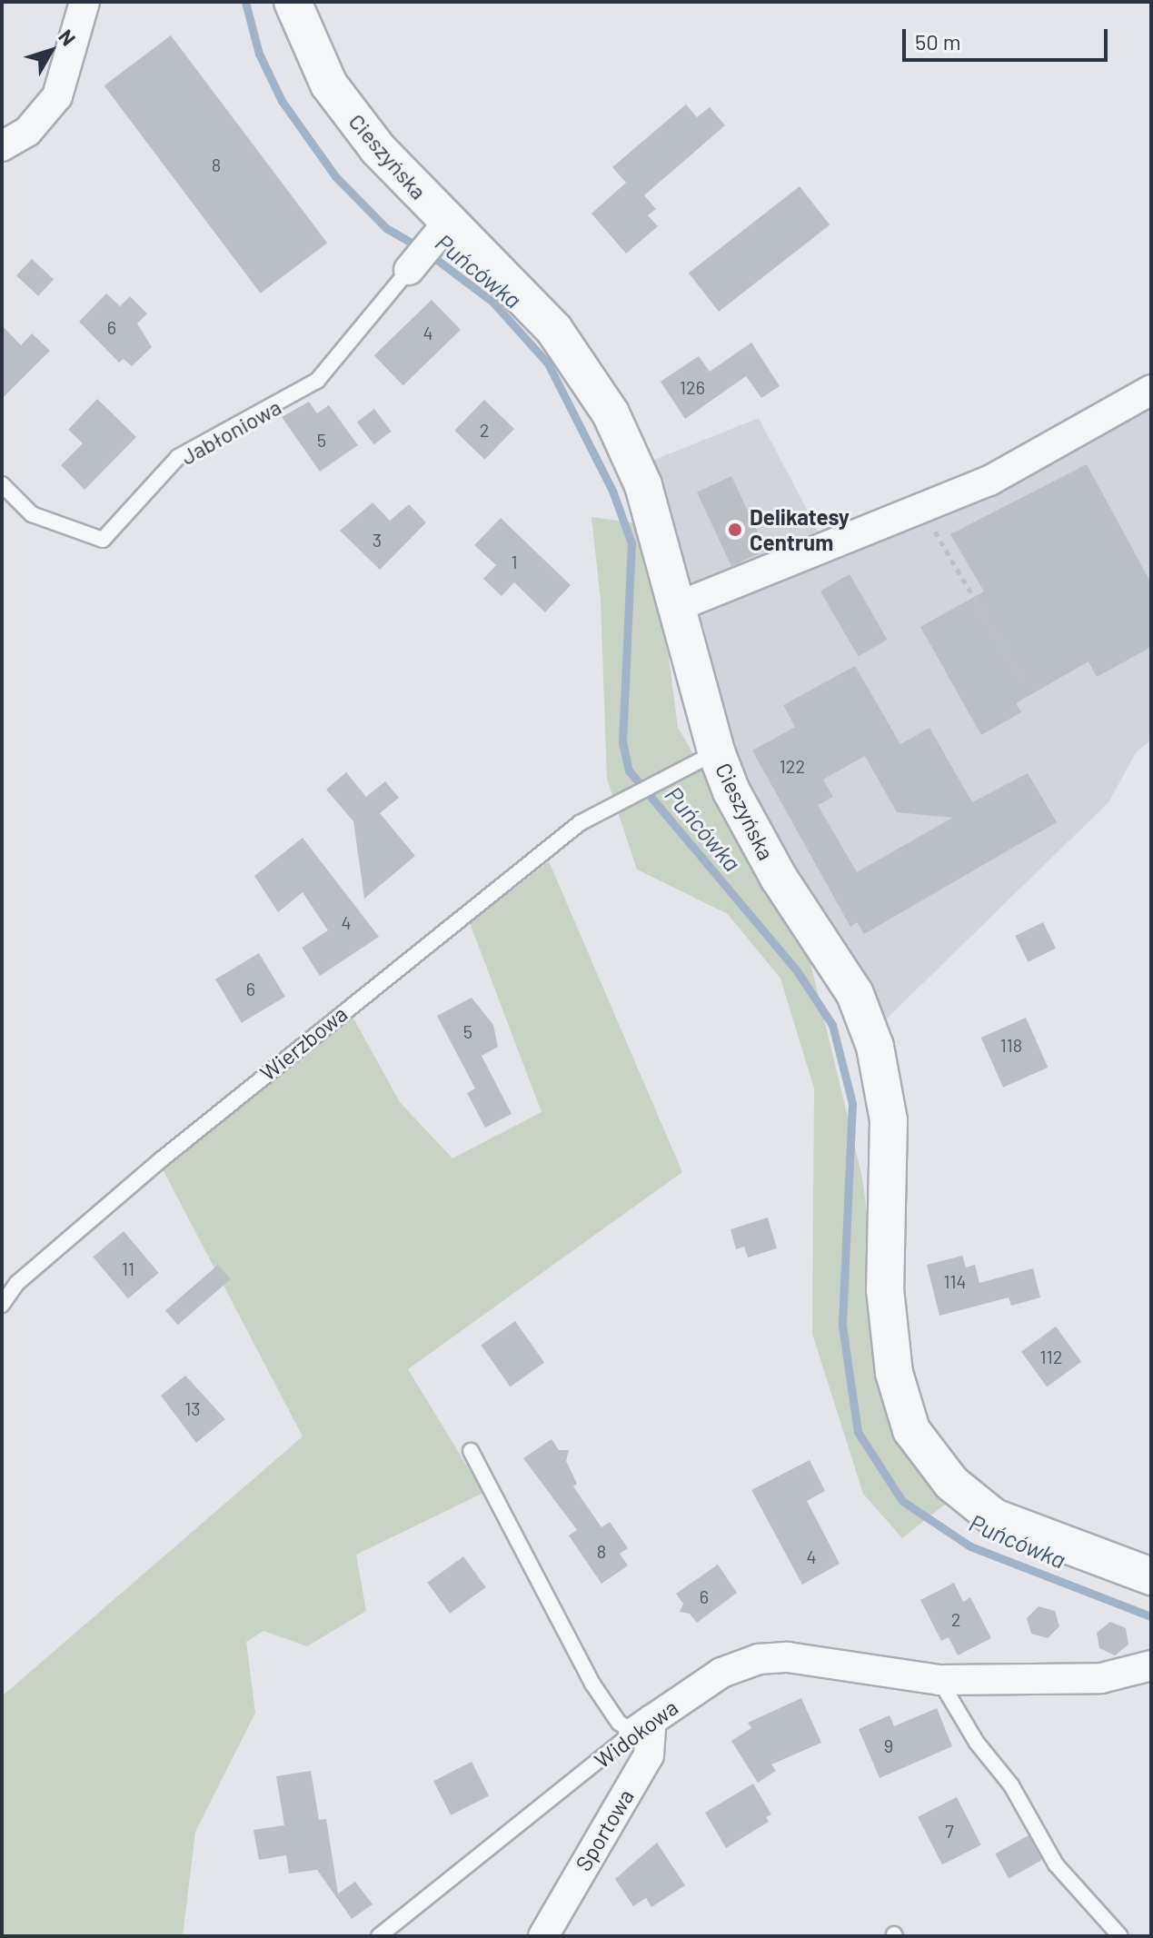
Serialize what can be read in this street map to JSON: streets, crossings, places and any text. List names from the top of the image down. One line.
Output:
{"streets":{"street":["Cieszyńska","Widokowa","Sportowa"],"lane":["Jabłoniowa","Wierzbowa"]},"crossings":[["Cieszyńska","Wierzbowa"],["Widokowa","Sportowa"]],"water":["Puńcówka"],"places":["Delikatesy Centrum"],"house_numbers":["8","6","4","126","2","5","3","1","122","4","6","5","118","11","114","112","13","8","4","6","2","9","7"],"scale_bar":"50 m","north":"top right"}
